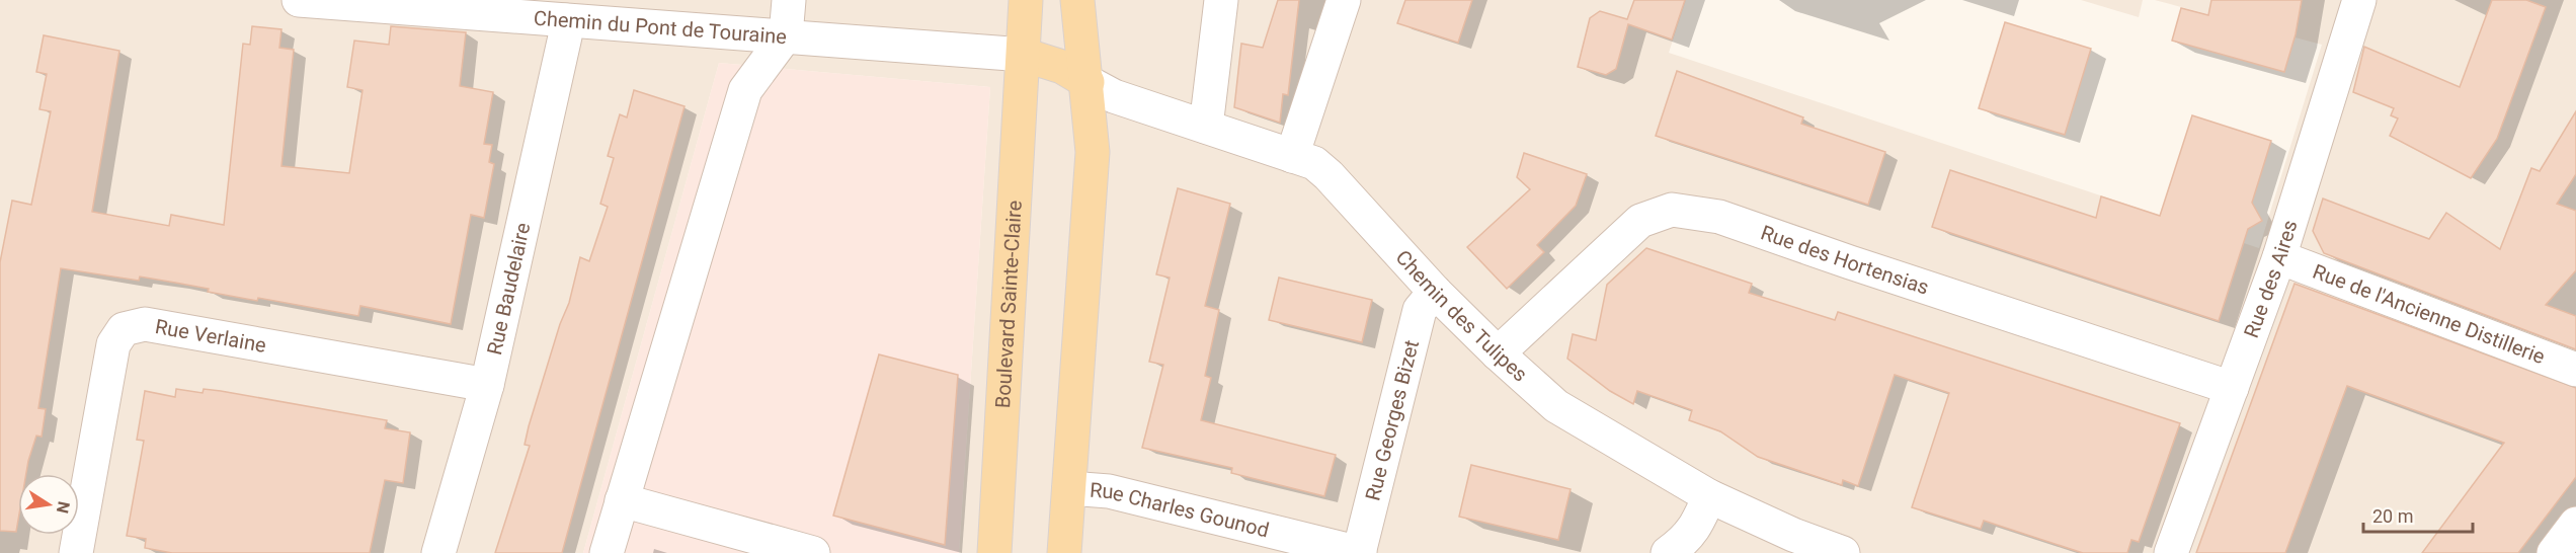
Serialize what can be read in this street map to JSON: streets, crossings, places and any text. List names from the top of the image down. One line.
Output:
{"streets":{"main road":["Boulevard Sainte-Claire"],"street":["Chemin du Pont de Touraine","Rue des Hortensias","Rue des Aires","Rue Baudelaire","Rue de l'Ancienne Distillerie","Chemin des Tulipes","Rue Verlaine","Rue Georges Bizet","Rue Charles Gounod"]},"crossings":[["Chemin du Pont de Touraine","Rue Baudelaire"],["Chemin du Pont de Touraine","Boulevard Sainte-Claire"],["Rue des Hortensias","Rue des Aires"],["Rue des Hortensias","Chemin des Tulipes"],["Rue des Aires","Rue de l'Ancienne Distillerie"],["Rue Baudelaire","Rue Verlaine"],["Boulevard Sainte-Claire","Chemin des Tulipes"],["Boulevard Sainte-Claire","Rue Charles Gounod"],["Chemin des Tulipes","Rue Georges Bizet"],["Rue Georges Bizet","Rue Charles Gounod"]],"scale_bar":"20 m","north":"right"}
